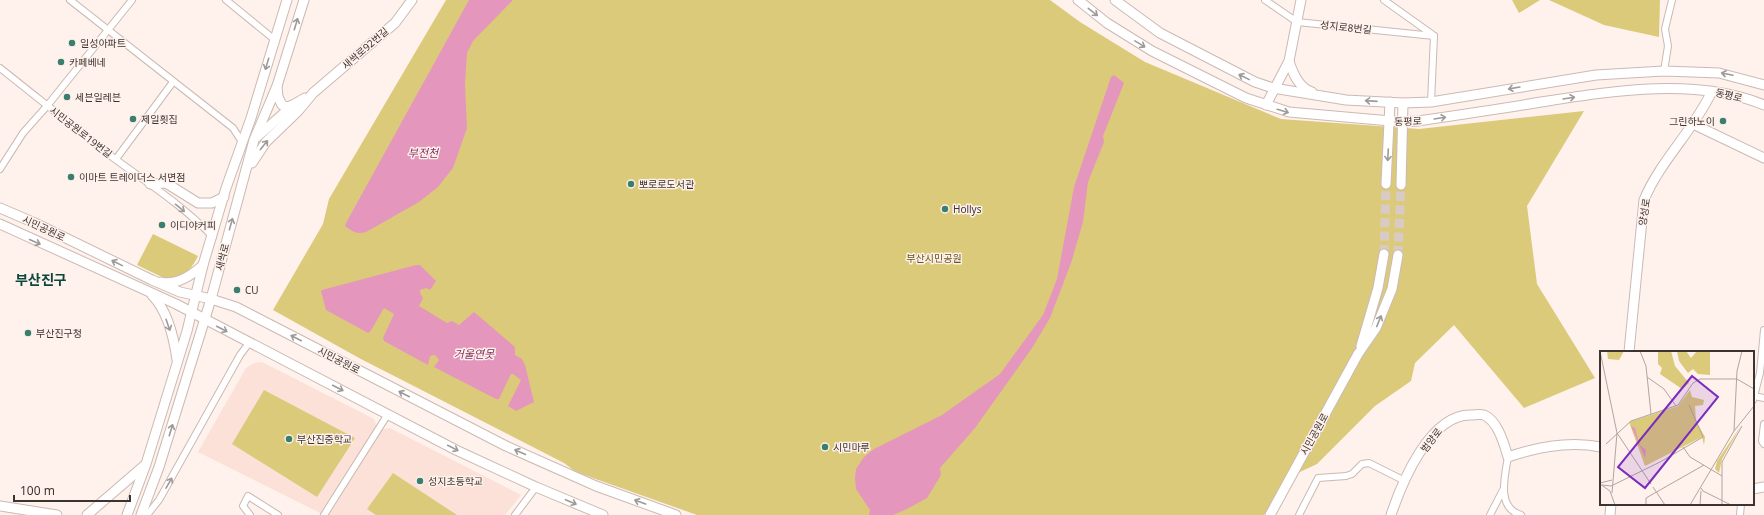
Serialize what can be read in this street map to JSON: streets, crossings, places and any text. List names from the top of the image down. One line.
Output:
{"streets":{"main road":["새싹로92번길","동평로","양성로","시민공원로","새싹로","범양로"],"street":["성지로8번길","시민공원로19번길"]},"crossings":[["새싹로92번길","새싹로"],["동평로","양성로"],["시민공원로19번길","새싹로"],["시민공원로","새싹로"]],"districts":["부산진구"],"water":["부전천","거울연못"],"parks":["부산시민공원"],"places":["일성아파트","카페베네","세븐일레븐","제일횟집","그린하노이","이마트 트레이더스 서면점","뽀로로도서관","Hollys","이디야커피","CU","부산진구청","부산진중학교","시민마루","성지초등학교"],"scale_bar":"100 m"}
